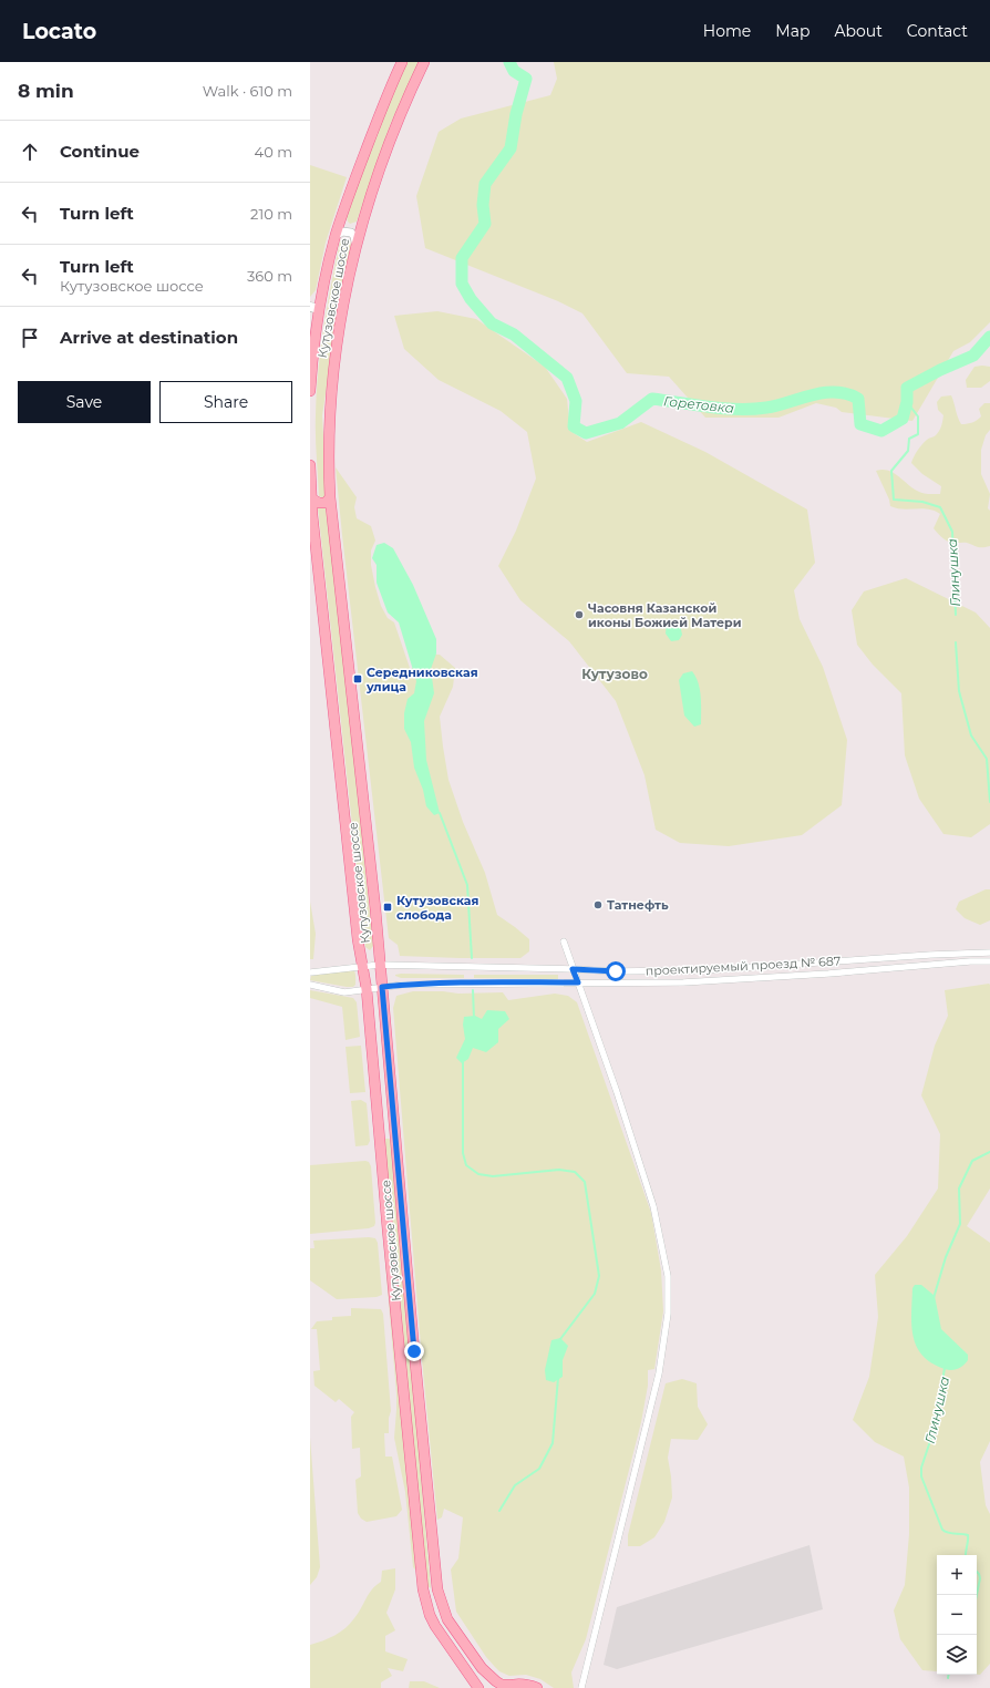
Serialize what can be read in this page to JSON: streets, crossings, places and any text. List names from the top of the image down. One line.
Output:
{"streets":{"main road":["Кутузовское шоссе"],"street":["проектируемый проезд № 687"]},"crossings":[["Кутузовское шоссе","проектируемый проезд № 687"]],"districts":["Кутузово"],"water":["Горетовка","Глинушка"],"places":{"other":["Часовня Казанской иконы Божией Матери","Татнефть"],"transit":["Середниковская улица","Кутузовская слобода"]},"page":{"header":"Locato","nav":["Home","Map","About","Contact"],"heading":["8 min","Walk · 610 m"],"list":[["Continue","40 m"],["Turn left","210 m"],["Turn left","Кутузовское шоссе","360 m"],"Arrive at destination"],"buttons":["Save","Share"],"map_buttons":["+","−"]}}
